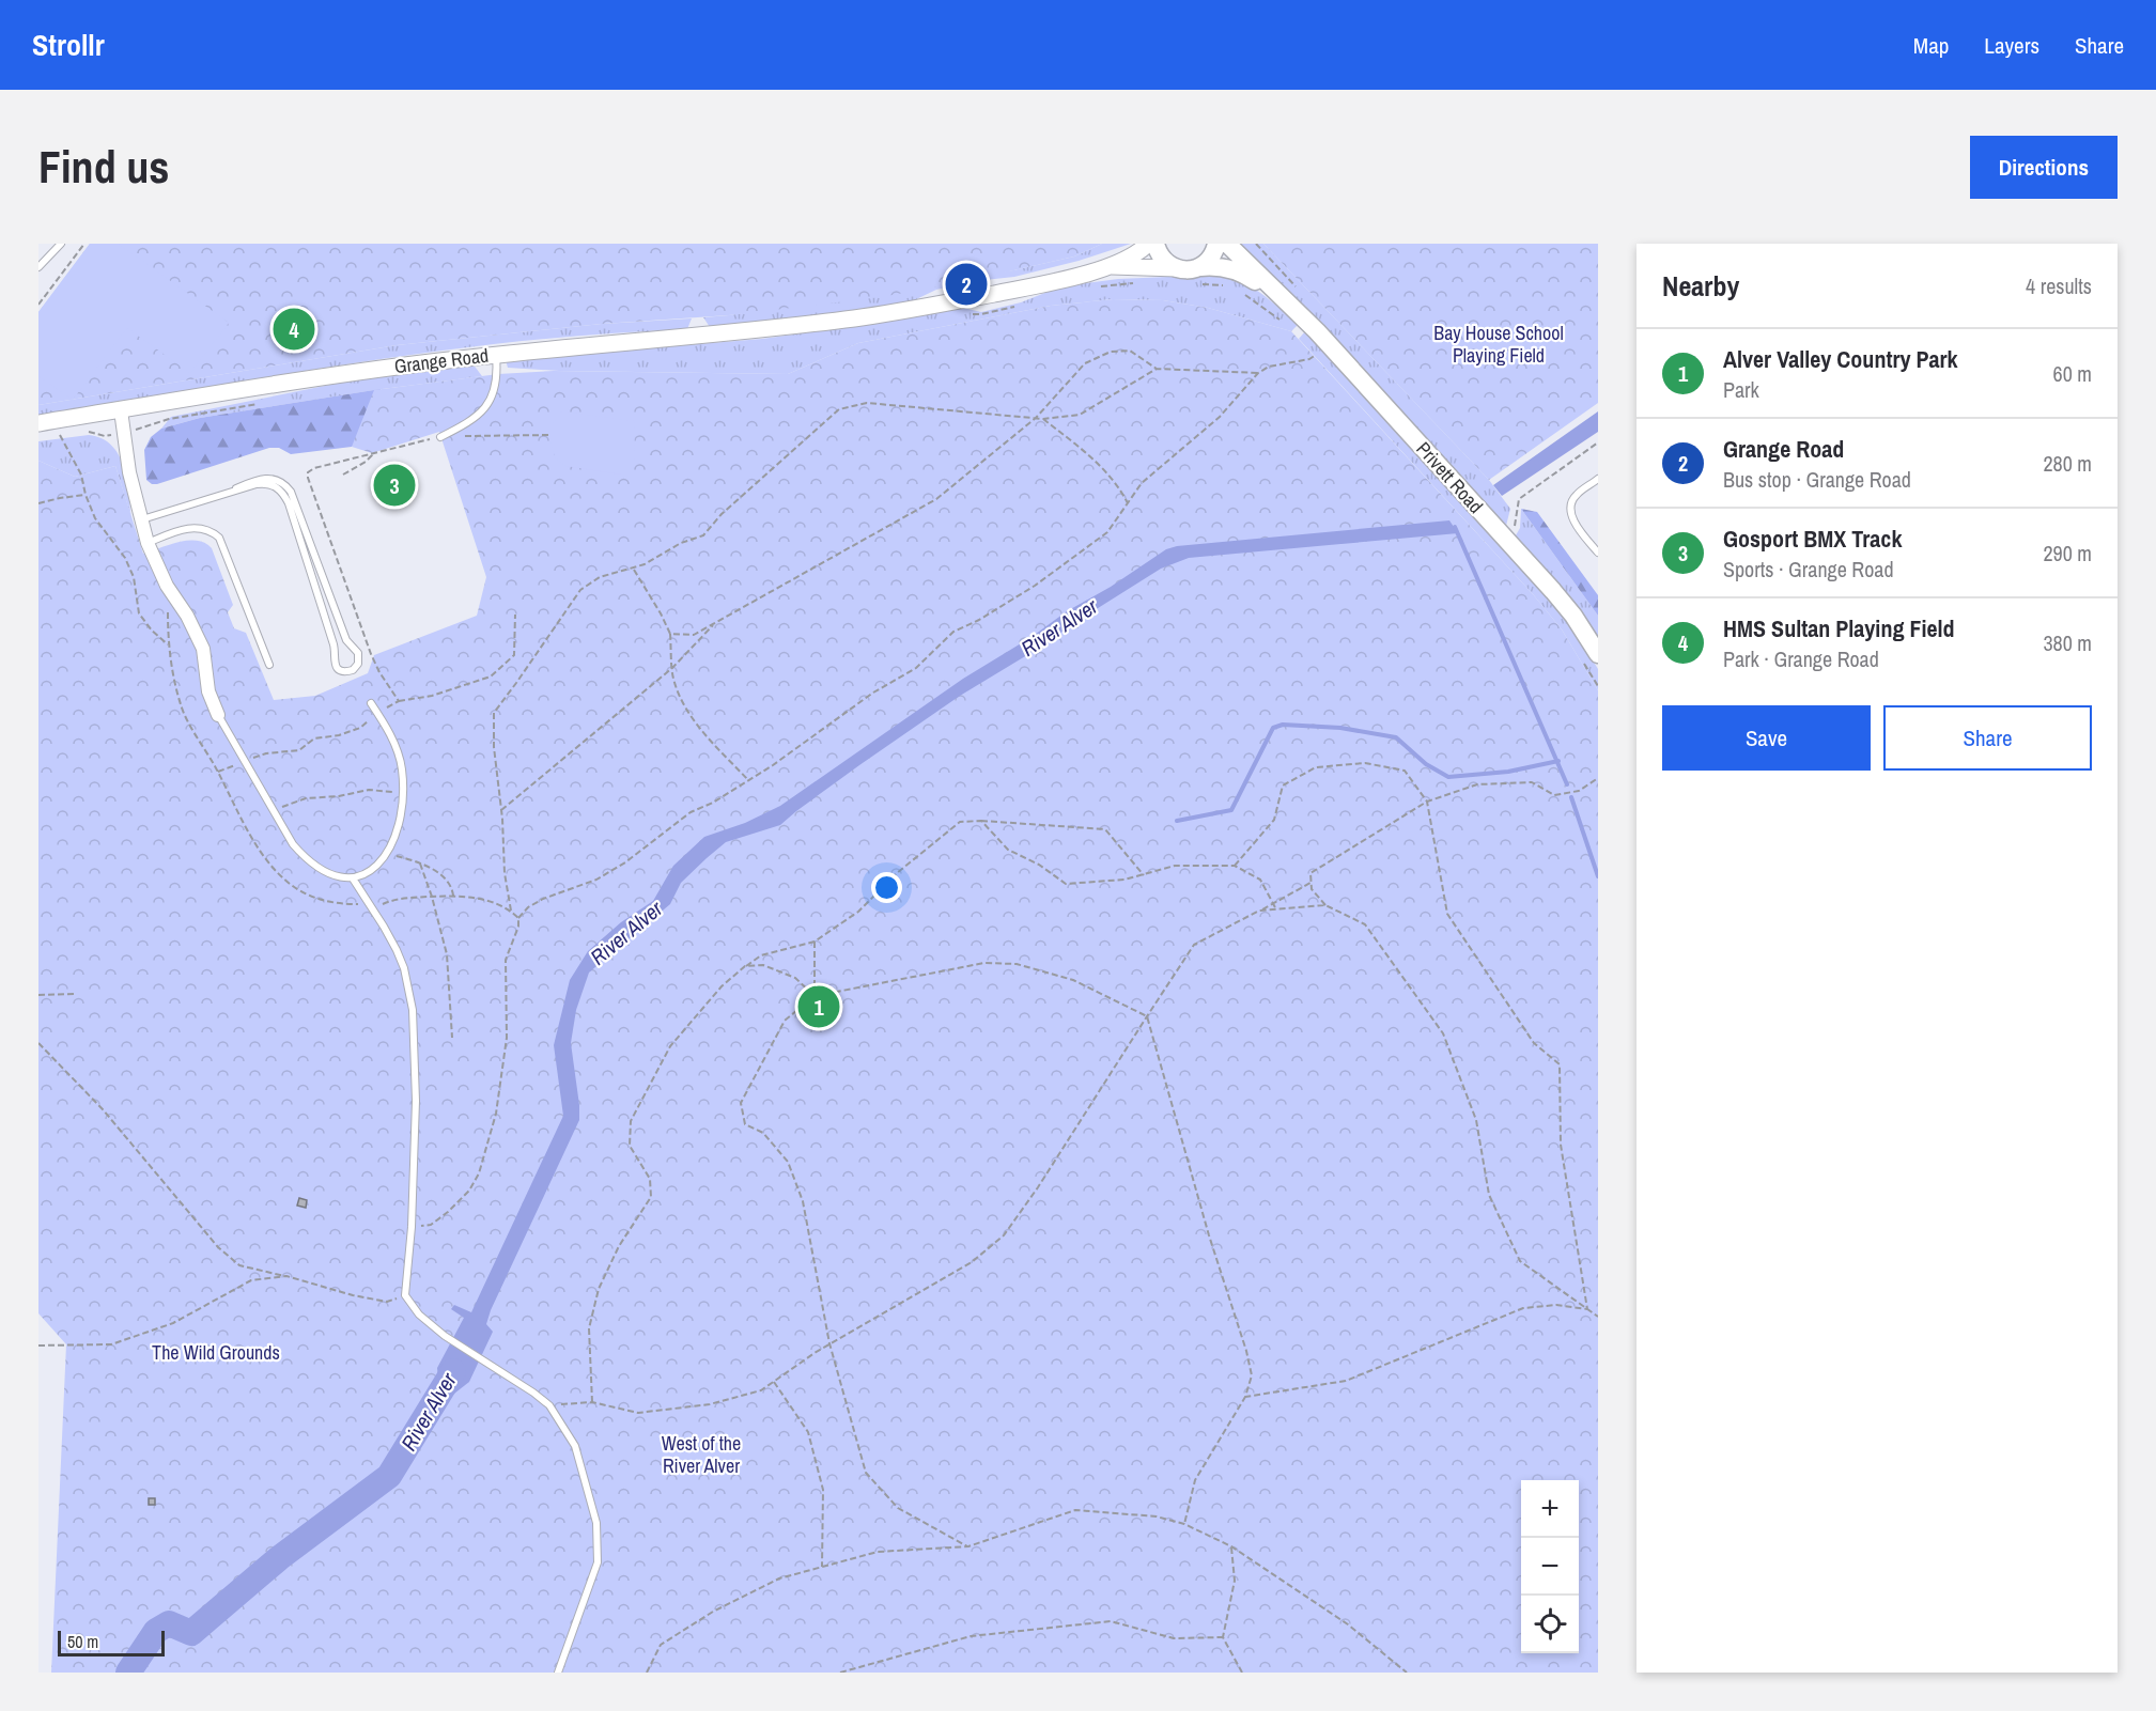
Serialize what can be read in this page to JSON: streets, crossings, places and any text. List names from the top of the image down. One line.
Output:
{"streets":{"main road":["Privett Road"],"street":["Grange Road"]},"crossings":[["Grange Road","Privett Road"]],"water":["River Alver"],"parks":["Bay House School Playing Field","The Wild Grounds","West of the River Alver"],"scale_bar":"50 m","page":{"header":"Strollr","nav":["Map","Layers","Share"],"buttons":["Directions",["Save","Share"]],"title":"Find us","heading":["Nearby","4 results"],"pins":["2","4","3","1"],"list":[{"mark":"1","name":"Alver Valley Country Park","note":"Park","value":"60 m"},{"mark":"2","name":"Grange Road","note":"Bus stop · Grange Road","value":"280 m"},{"mark":"3","name":"Gosport BMX Track","note":"Sports · Grange Road","value":"290 m"},{"mark":"4","name":"HMS Sultan Playing Field","note":"Park · Grange Road","value":"380 m"}],"map_buttons":["+","−"],"scale":"50 m"}}
